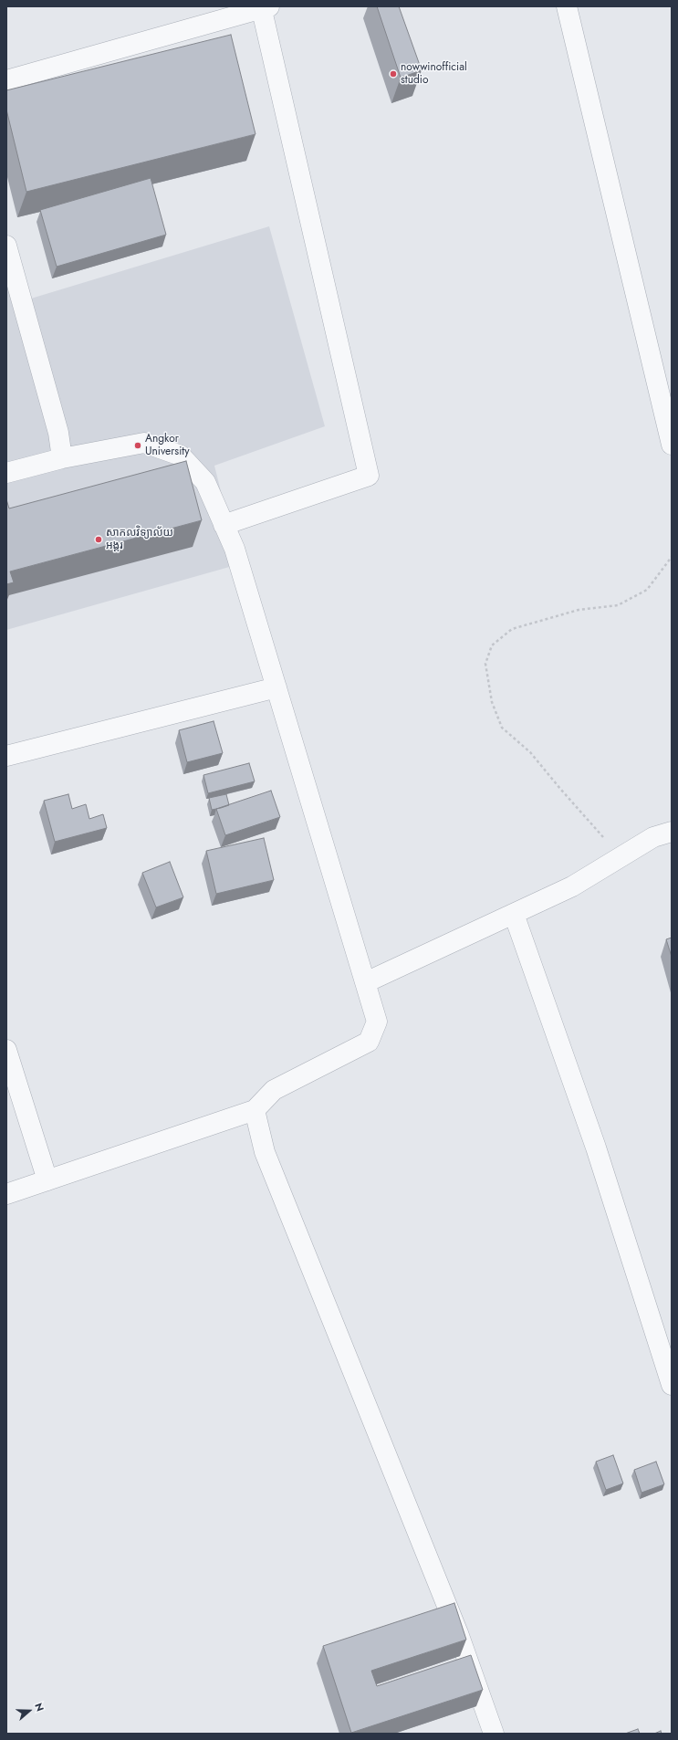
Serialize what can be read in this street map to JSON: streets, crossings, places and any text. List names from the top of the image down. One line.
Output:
{"places":["nowwinofficial studio","Angkor University","សាកលវិទ្យាល័យ អង្គរ"],"north":"right"}
